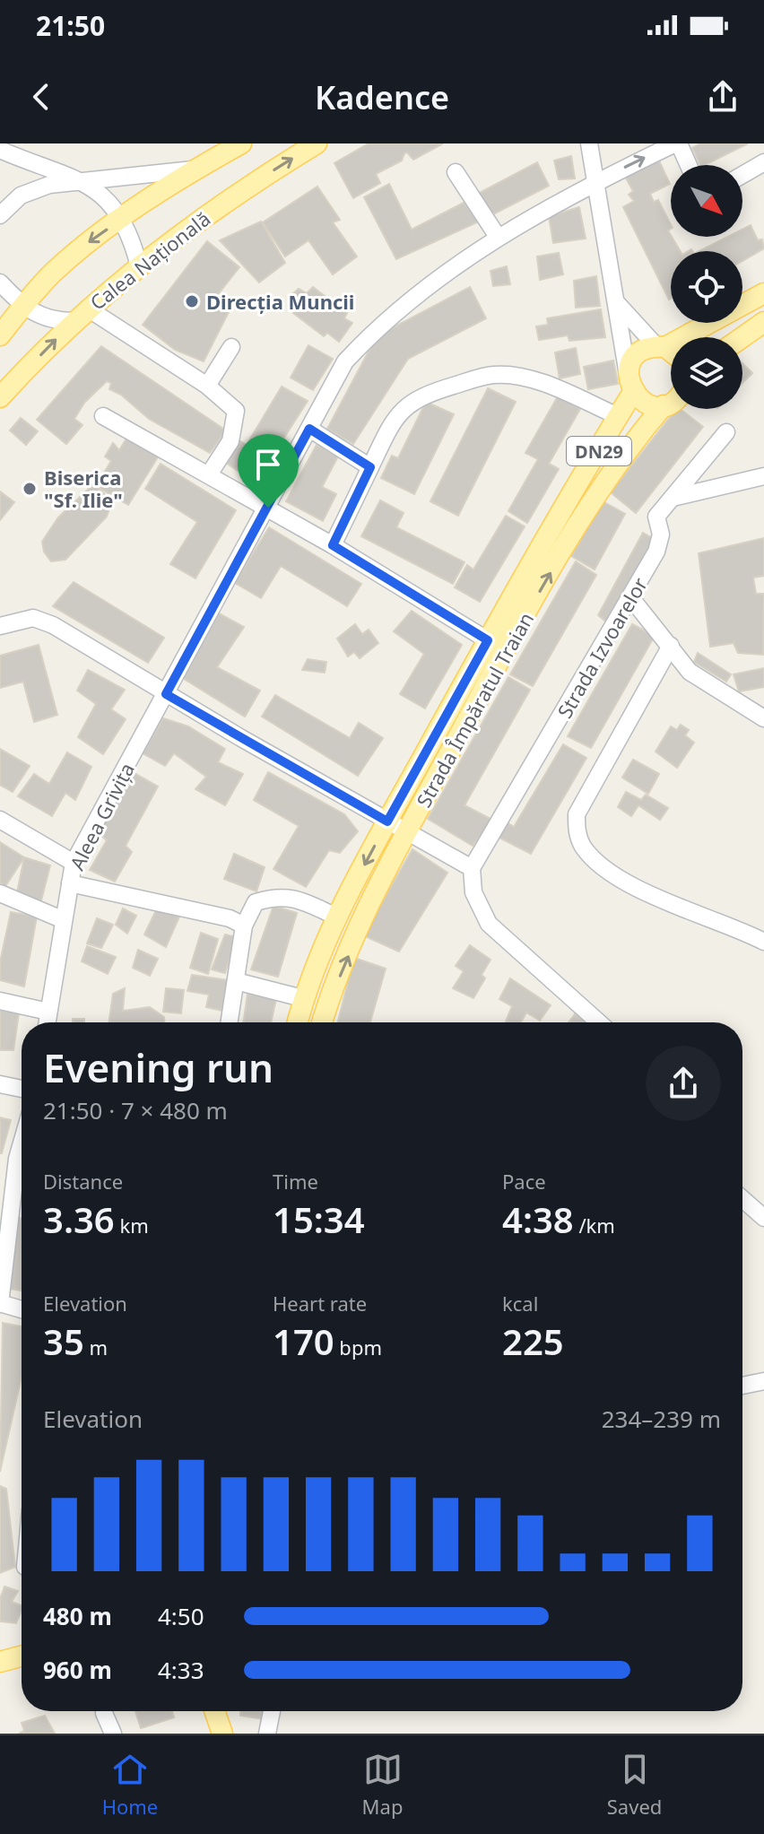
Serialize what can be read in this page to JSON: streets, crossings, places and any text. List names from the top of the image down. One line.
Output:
{"streets":{"main road":["Calea Națională","DN29","Strada Împăratul Traian"],"street":["Strada Izvoarelor","Aleea Grivița"]},"crossings":[["DN29","Strada Împăratul Traian"]],"places":["Direcția Muncii","Biserica \"Sf. Ilie\""],"north":"bottom right","page":{"status":"21:50","header":"Kadence","heading":["Evening run","21:50 · 7 × 480 m"],"stats":[["Distance","3.36 km"],["Time","15:34"],["Pace","4:38 /km"],["Elevation","35 m"],["Heart rate","170 bpm"],["kcal","225"]],"chart":["Elevation","234–239 m"],"list":[{"name":"480 m","note":"4:50"},{"name":"960 m","note":"4:33"}],"tabs":["Home","Map","Saved"]}}
